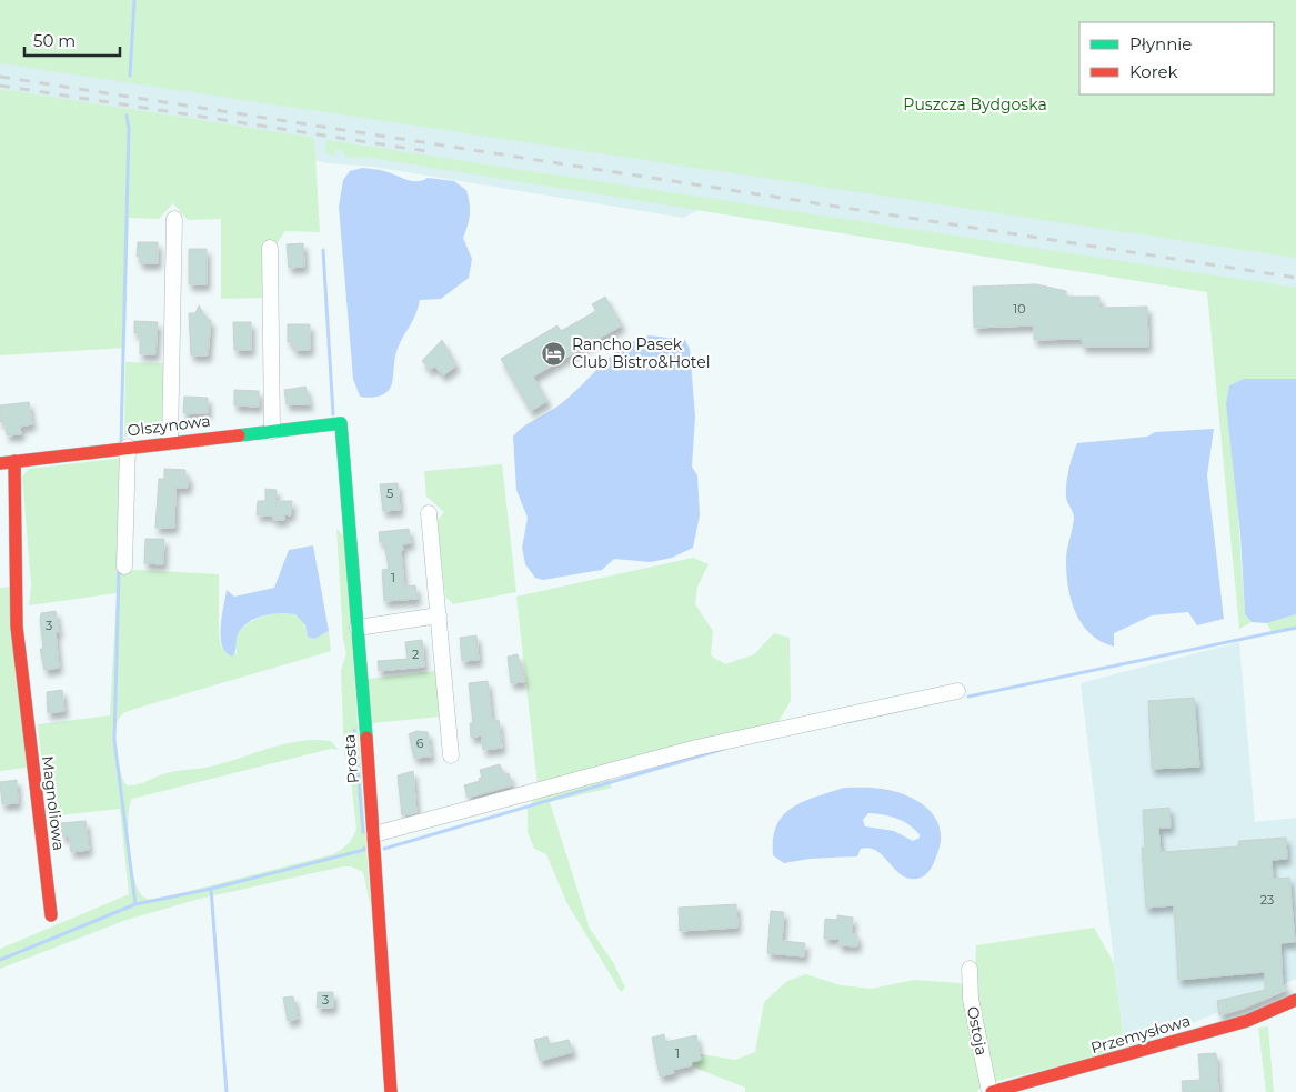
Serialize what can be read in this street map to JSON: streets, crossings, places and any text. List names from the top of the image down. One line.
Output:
{"streets":{"street":["Olszynowa","Prosta","Magnoliowa","Ostoja","Przemysłowa"]},"crossings":[["Olszynowa","Prosta"],["Olszynowa","Magnoliowa"],["Ostoja","Przemysłowa"]],"parks":["Puszcza Bydgoska"],"places":{"hotel":["Rancho Pasek Club Bistro&Hotel"]},"house_numbers":["10","5","1","3","2","6","23","3","1"],"legend":["Płynnie","Korek"],"scale_bar":"50 m"}
